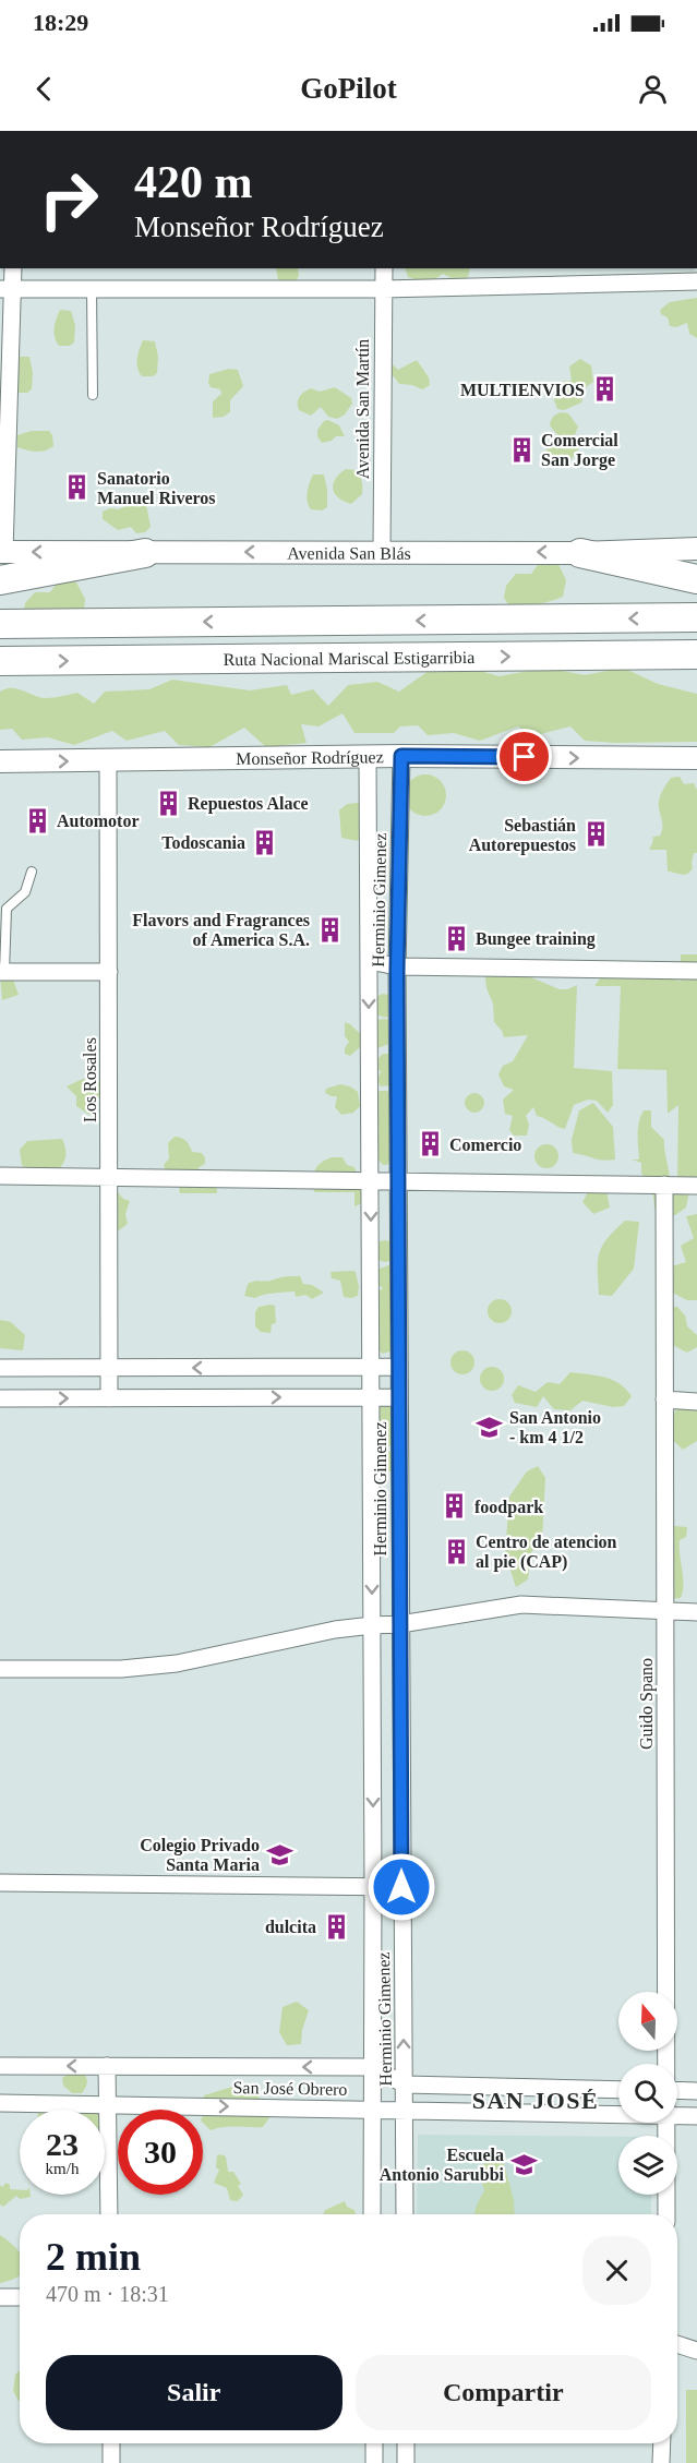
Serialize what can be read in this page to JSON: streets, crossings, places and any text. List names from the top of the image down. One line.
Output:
{"streets":{"highway":["Ruta Nacional Mariscal Estigarribia"],"street":["Avenida San Martín","Avenida San Blás","Monseñor Rodríguez","Herminio Gimenez","Los Rosales","Guido Spano","San José Obrero"]},"crossings":[["Avenida San Martín","Avenida San Blás"],["Monseñor Rodríguez","Herminio Gimenez"],["Monseñor Rodríguez","Los Rosales"],["Herminio Gimenez","San José Obrero"]],"one_way":["Avenida San Blás","Monseñor Rodríguez"],"districts":["SAN JOSÉ"],"places":{"building":["MULTIENVIOS","Comercial San Jorge","Sanatorio Manuel Riveros","Repuestos Alace","Automotor","Sebastián Autorepuestos","Todoscania","Flavors and Fragrances of America S.A.","Bungee training","Comercio","foodpark","Centro de atencion al pie (CAP)","dulcita"],"school or university":["San Antonio - km 4 1/2","Colegio Privado Santa Maria","Escuela Antonio Sarubbi"]},"north":"top","page":{"status":"18:29","header":"GoPilot","turn":["420 m","Monseñor Rodríguez"],"speed":"23 km/h","limit":"30","heading":["2 min","470 m · 18:31"],"buttons":["Salir","Compartir"]}}
